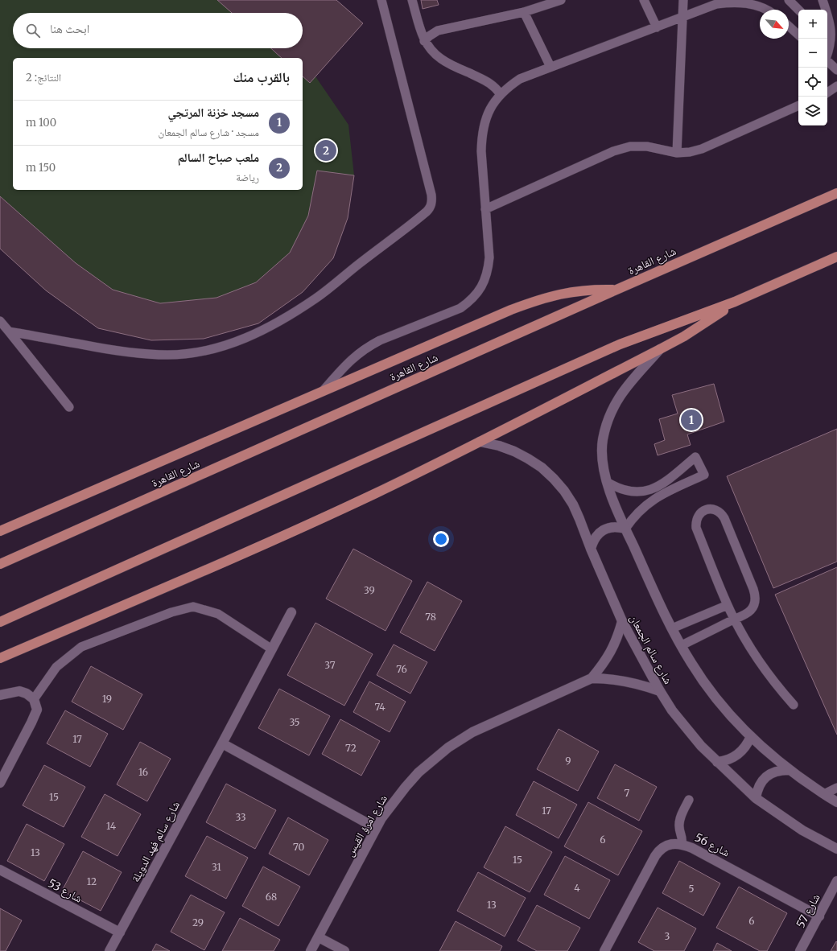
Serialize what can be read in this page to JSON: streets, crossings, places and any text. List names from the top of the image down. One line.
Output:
{"streets":{"main road":["شارع القاهرة"],"street":["شارع سالم الجمعان","شارع امرؤ القيس","شارع سالم فهد الدويلة","شارع 56","شارع 53","شارع 57"]},"crossings":[["شارع سالم الجمعان","شارع امرؤ القيس"],["شارع سالم فهد الدويلة","شارع 53"],["شارع 56","شارع 57"]],"house_numbers":["39","78","37","76","19","74","35","17","72","9","16","7","15","17","33","14","6","70","13","15","31","12","4","5","68","13","6","29","3"],"north":"bottom right","page":{"map_buttons":["+","−"],"search":"ابحث هنا","heading":["بالقرب منك","النتائج: 2"],"list":[{"mark":"1","name":"مسجد خزنة المرتجي","note":"مسجد · شارع سالم الجمعان","value":"100 m"},{"mark":"2","name":"ملعب صباح السالم","note":"رياضة","value":"150 m"}],"pins":["2","1"]}}
